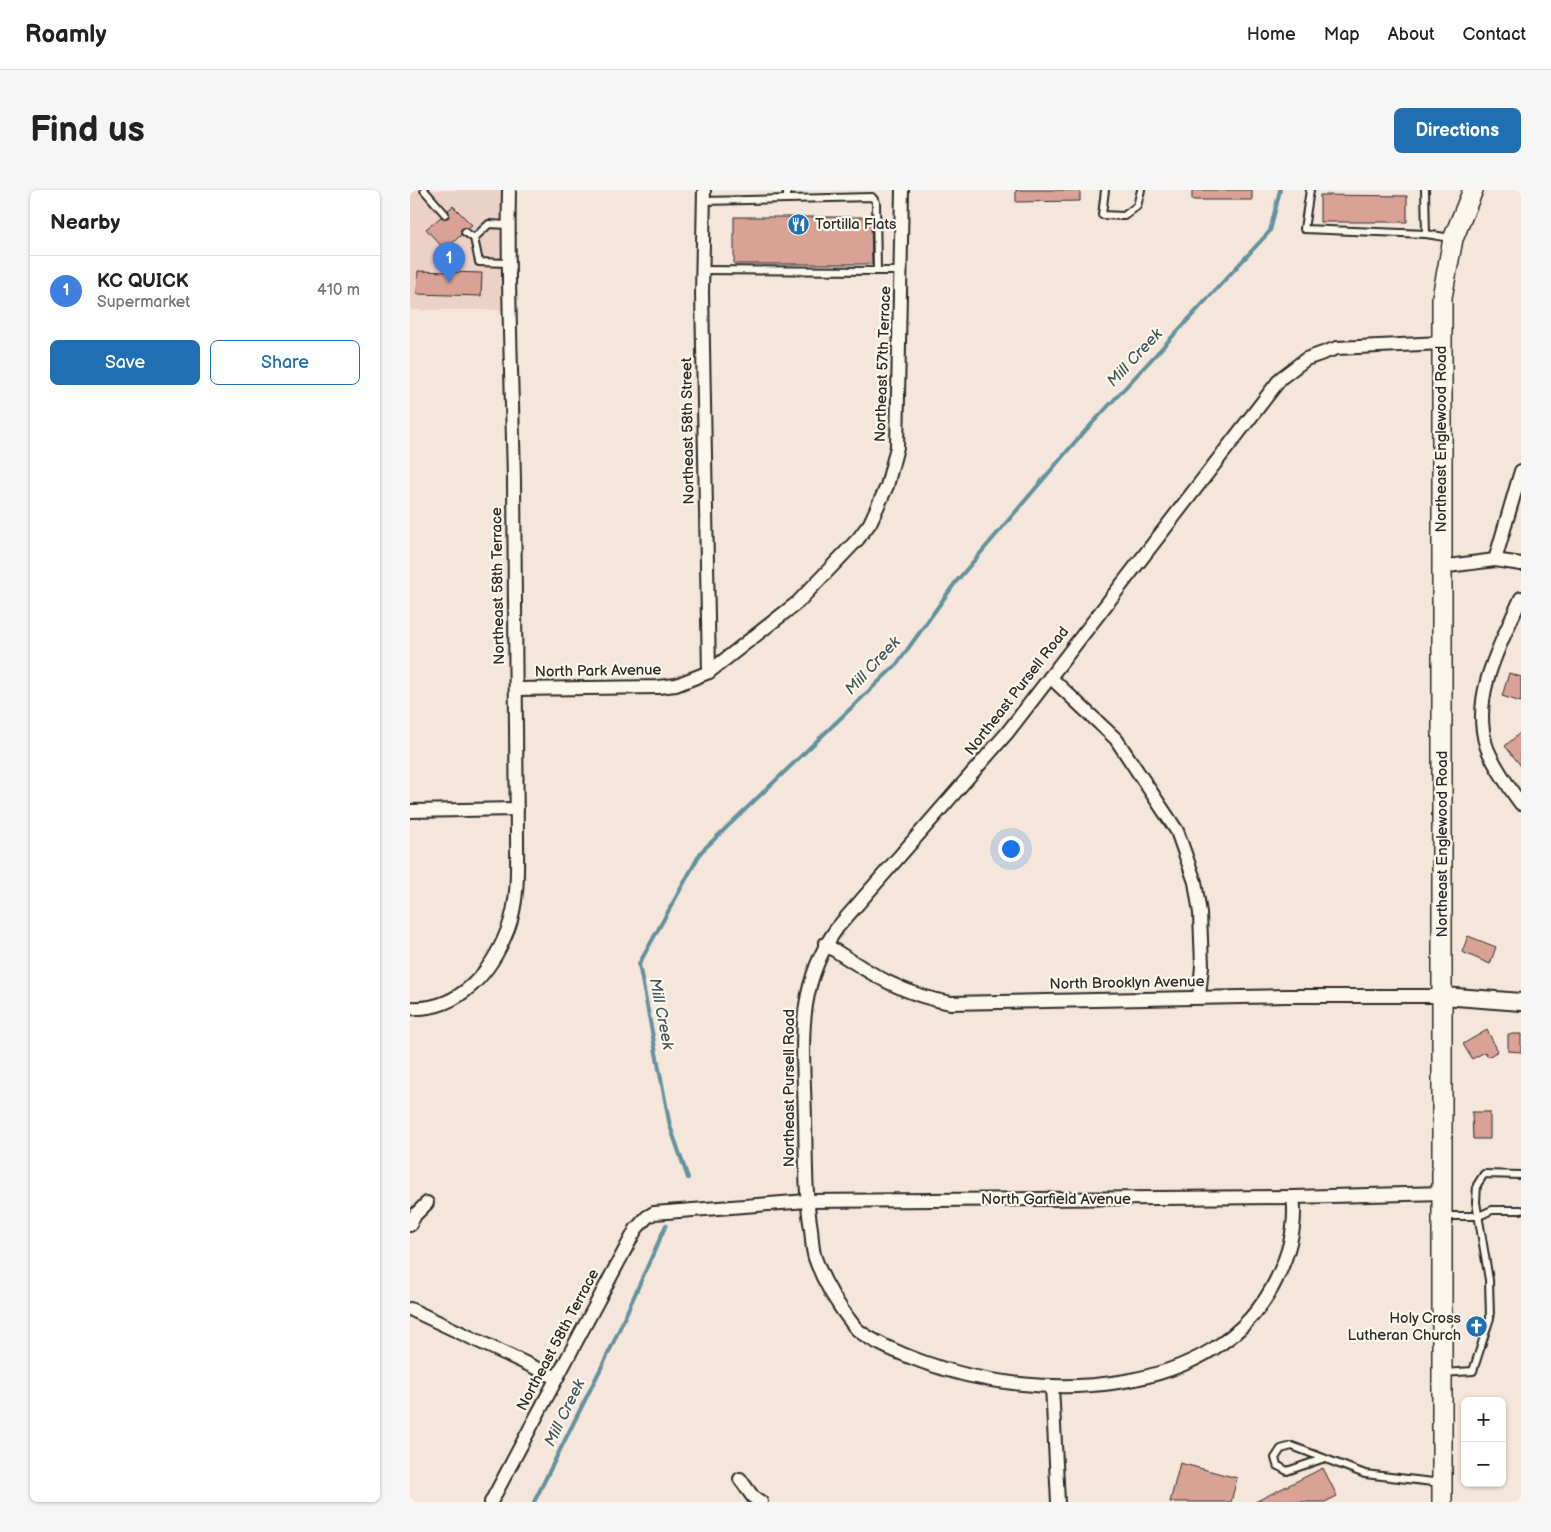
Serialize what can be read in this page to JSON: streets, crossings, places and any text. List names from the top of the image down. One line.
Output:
{"streets":{"main road":["Northeast Englewood Road"],"street":["Northeast 57th Terrace","Northeast 58th Street","Northeast 58th Terrace","North Park Avenue","Northeast Pursell Road","North Brooklyn Avenue","North Garfield Avenue"]},"crossings":[["Northeast 57th Terrace","Northeast 58th Street"],["Northeast 57th Terrace","North Park Avenue"],["Northeast 58th Street","North Park Avenue"],["Northeast Englewood Road","Northeast Pursell Road"],["Northeast Englewood Road","North Brooklyn Avenue"],["Northeast Englewood Road","North Garfield Avenue"],["Northeast 58th Terrace","North Park Avenue"],["Northeast 58th Terrace","North Garfield Avenue"],["Northeast Pursell Road","North Brooklyn Avenue"],["Northeast Pursell Road","North Garfield Avenue"]],"water":["Mill Creek"],"places":{"restaurant":["Tortilla Flats"],"church":["Holy Cross Lutheran Church"]},"page":{"header":"Roamly","nav":["Home","Map","About","Contact"],"buttons":["Directions",["Save","Share"]],"title":"Find us","heading":"Nearby","pins":"1","list":[{"mark":"1","name":"KC QUICK","note":"Supermarket","value":"410 m"}],"map_buttons":["+","−"]}}
